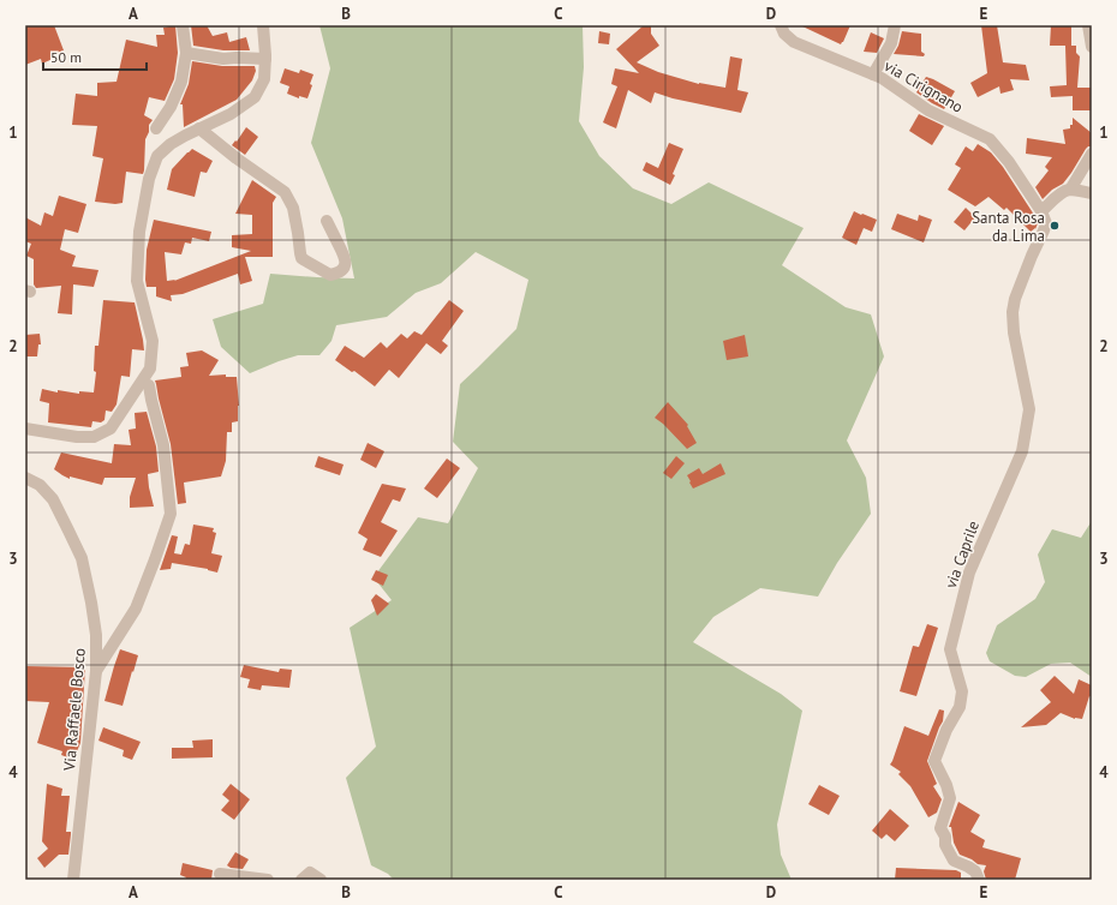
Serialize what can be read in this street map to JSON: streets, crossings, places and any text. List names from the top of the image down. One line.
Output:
{"streets":{"street":["via Cirignano","via Caprile","Via Raffaele Bosco"]},"crossings":[["via Cirignano","via Caprile"]],"places":["Santa Rosa da Lima"],"scale_bar":"50 m","grid":{"columns":["A","B","C","D","E"],"rows":["1","2","3","4"]}}
